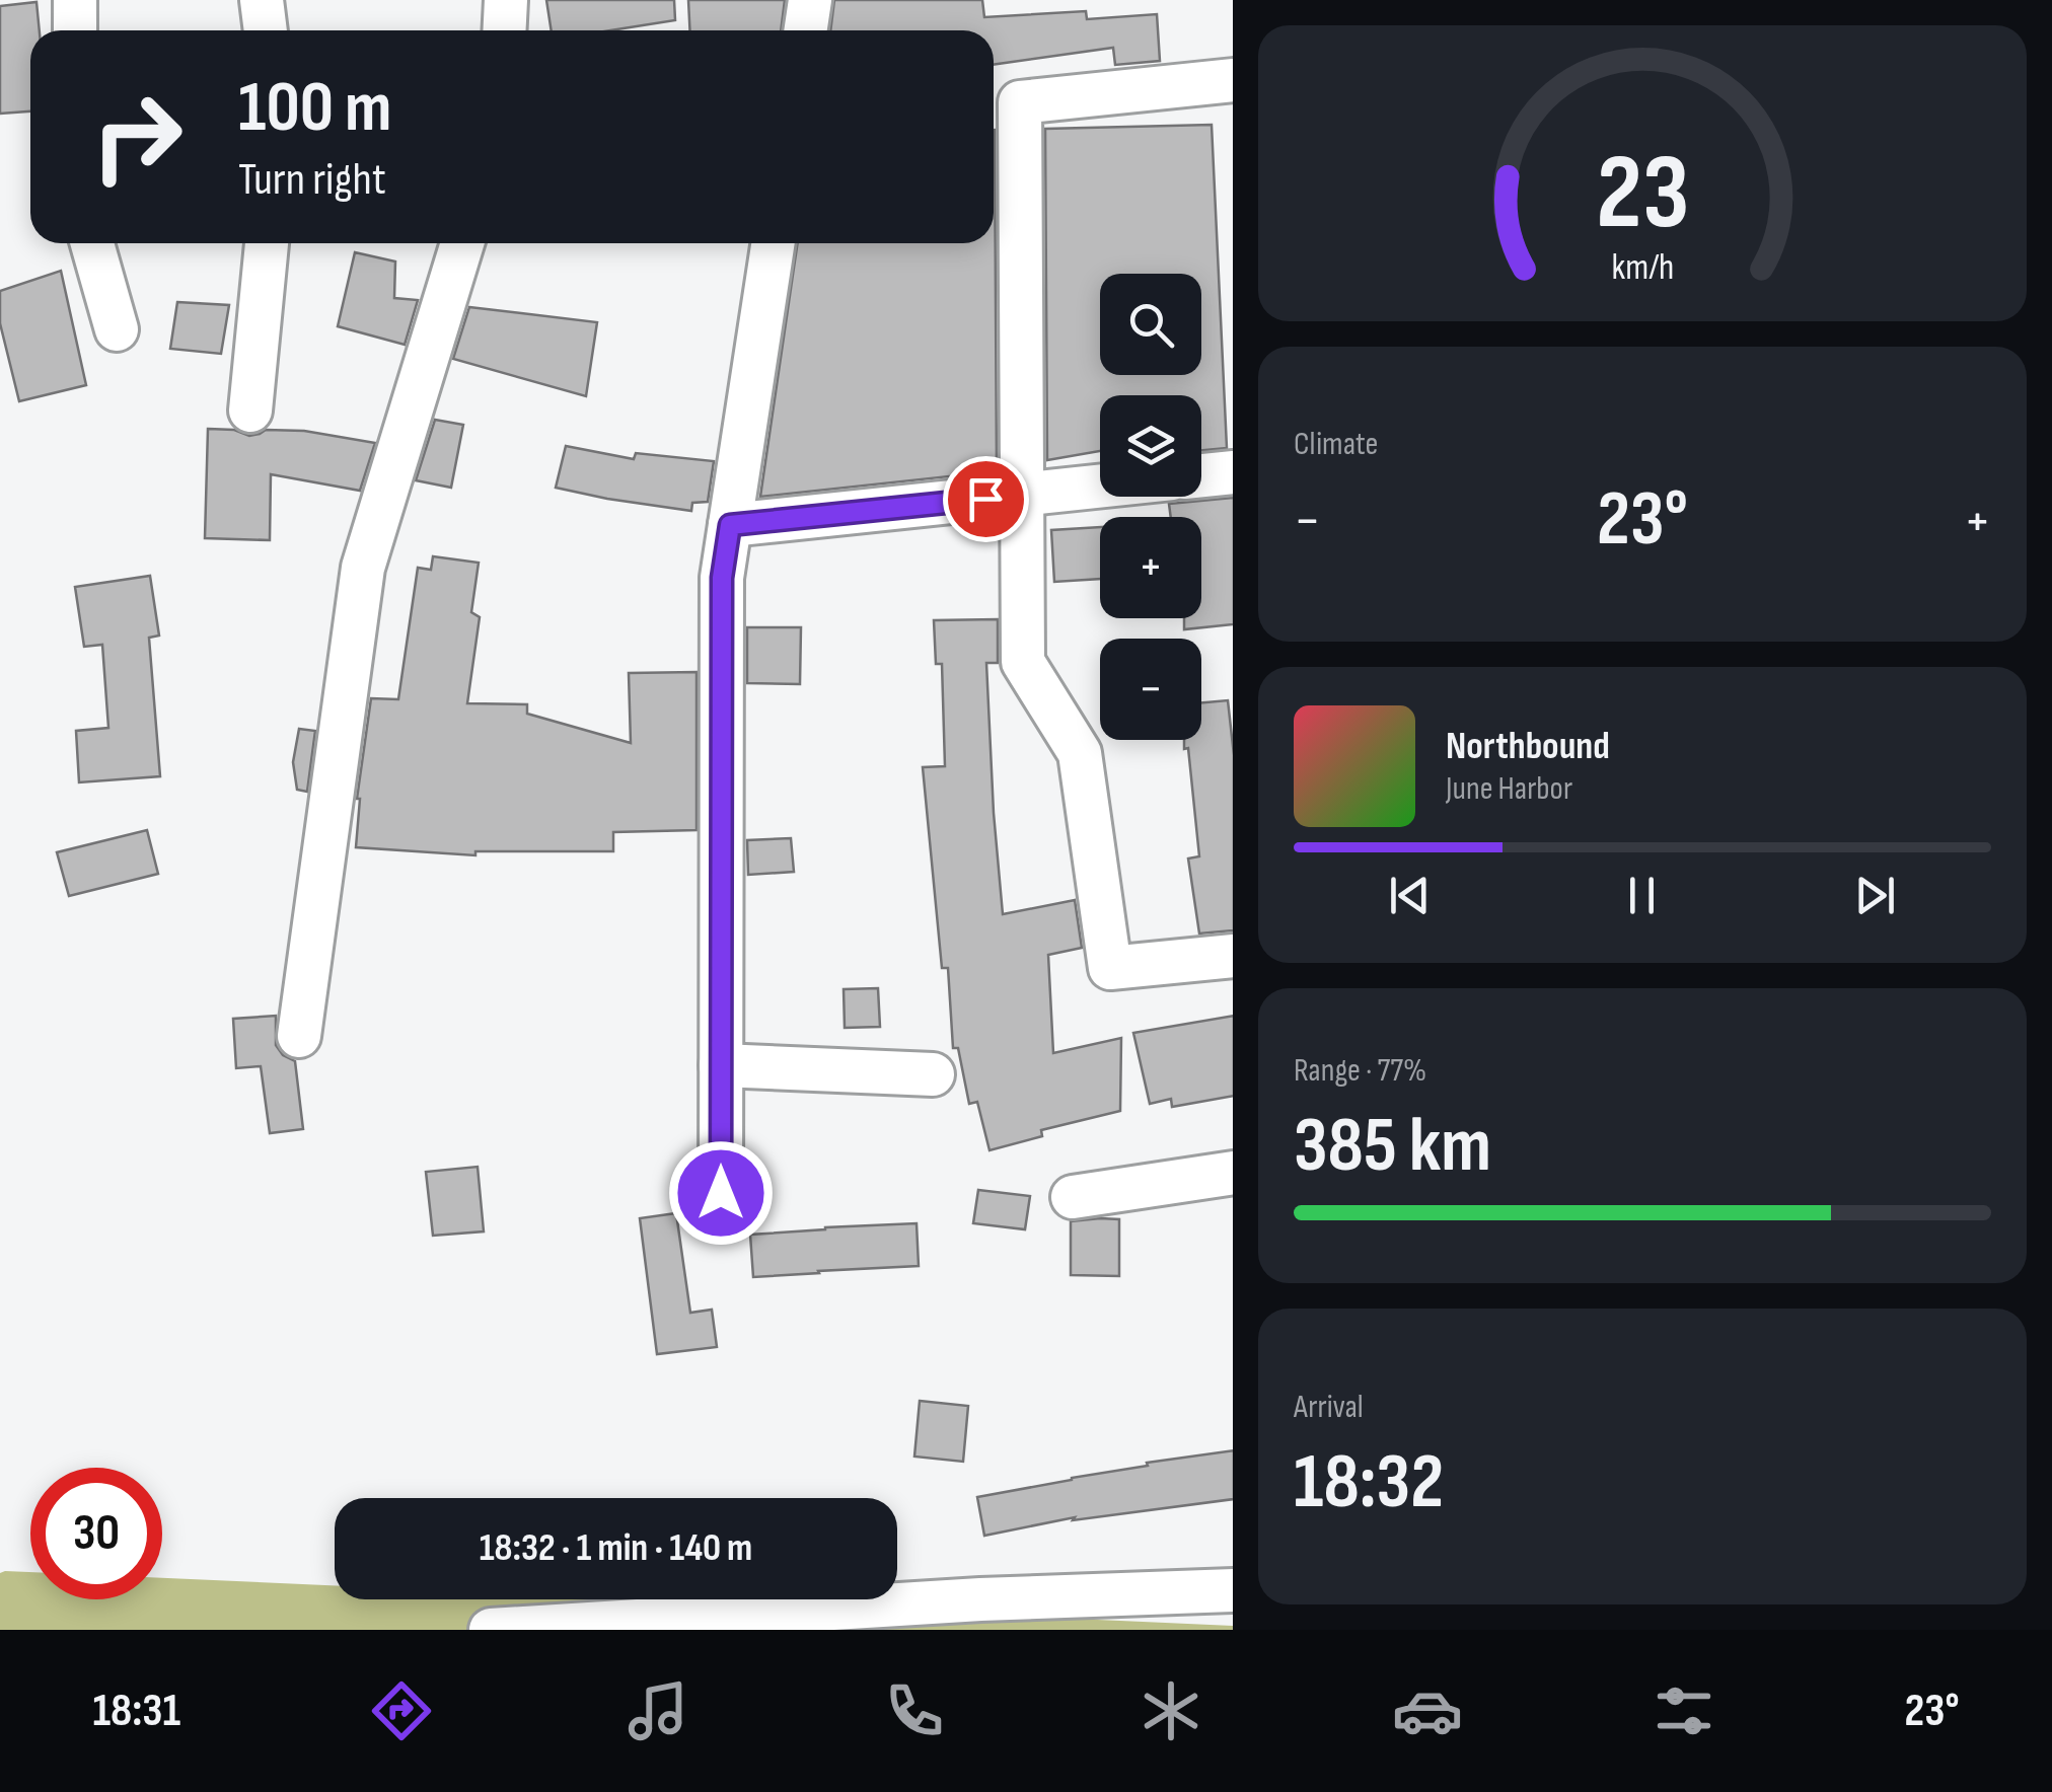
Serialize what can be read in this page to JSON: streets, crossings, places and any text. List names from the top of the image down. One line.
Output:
{"page":{"turn":["100 m","Turn right"],"map_buttons":["+","−"],"tile":["Climate",["Range · 77%","385 km"],["Arrival","18:32"]],"heat":["−","23°","+"],"song":["Northbound","June Harbor"],"limit":"30","trip":"18:32 · 1 min · 140 m","tabs":["18:31","23°"],"gauge":["23","km/h"]}}
